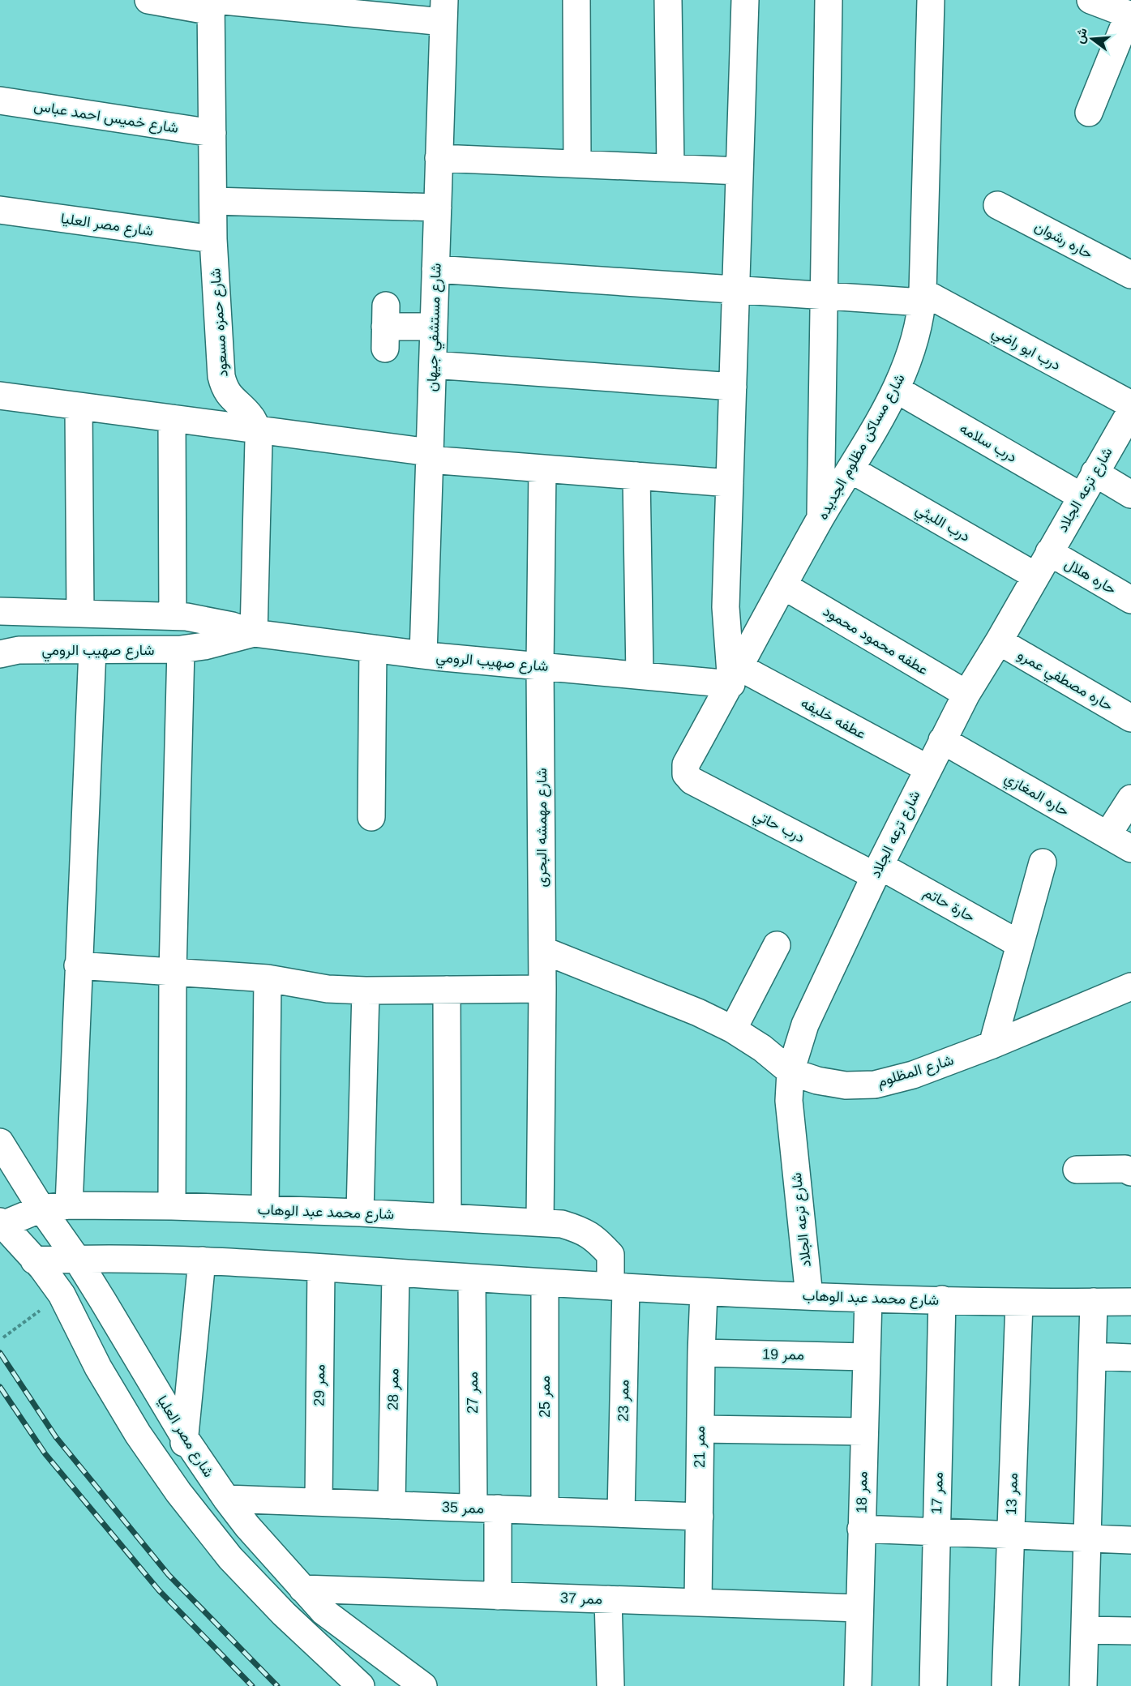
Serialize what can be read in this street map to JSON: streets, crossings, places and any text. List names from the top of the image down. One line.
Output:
{"streets":{"street":["شارع خميس احمد عباس","شارع مصر العليا","حاره رشوان","شارع حمزه مسعود","شارع مستشفي جيهان","درب ابو راضي","درب سلامه","شارع مساكن مظلوم الجديده","شارع ترعه الجلاد","درب الليثي","حاره هلال","عطفه محمود محمود","شارع صهيب الرومي","حاره مصطفي عمرو","عطفه خليفه","حاره المغازي","درب حاتي","شارع مهمشه البحرى","حارة حاتم","شارع المظلوم","شارع محمد عبد الوهاب","ممر 19","ممر 29","ممر 28","ممر 27","ممر 25","ممر 23","ممر 21","ممر 18","ممر 17","ممر 13","ممر 35","ممر 37"]},"crossings":[["شارع خميس احمد عباس","شارع حمزه مسعود"],["شارع مصر العليا","شارع حمزه مسعود"],["شارع مصر العليا","شارع محمد عبد الوهاب"],["شارع مصر العليا","ممر 35"],["شارع مصر العليا","ممر 37"],["شارع مستشفي جيهان","شارع صهيب الرومي"],["درب ابو راضي","شارع مساكن مظلوم الجديده"],["درب سلامه","شارع مساكن مظلوم الجديده"],["درب سلامه","شارع ترعه الجلاد"],["شارع مساكن مظلوم الجديده","درب الليثي"],["شارع مساكن مظلوم الجديده","عطفه محمود محمود"],["شارع مساكن مظلوم الجديده","شارع صهيب الرومي"],["شارع مساكن مظلوم الجديده","عطفه خليفه"],["شارع مساكن مظلوم الجديده","درب حاتي"],["شارع ترعه الجلاد","درب الليثي"],["شارع ترعه الجلاد","حاره هلال"],["شارع ترعه الجلاد","عطفه محمود محمود"],["شارع ترعه الجلاد","حاره مصطفي عمرو"],["شارع ترعه الجلاد","عطفه خليفه"],["شارع ترعه الجلاد","حاره المغازي"],["شارع ترعه الجلاد","درب حاتي"],["شارع ترعه الجلاد","حارة حاتم"],["شارع ترعه الجلاد","شارع المظلوم"],["شارع ترعه الجلاد","شارع محمد عبد الوهاب"],["شارع صهيب الرومي","عطفه خليفه"],["شارع صهيب الرومي","شارع مهمشه البحرى"],["درب حاتي","حارة حاتم"],["شارع مهمشه البحرى","شارع المظلوم"],["شارع مهمشه البحرى","شارع محمد عبد الوهاب"],["شارع محمد عبد الوهاب","ممر 29"],["شارع محمد عبد الوهاب","ممر 28"],["شارع محمد عبد الوهاب","ممر 27"],["شارع محمد عبد الوهاب","ممر 25"],["شارع محمد عبد الوهاب","ممر 23"],["شارع محمد عبد الوهاب","ممر 21"],["شارع محمد عبد الوهاب","ممر 18"],["شارع محمد عبد الوهاب","ممر 17"],["شارع محمد عبد الوهاب","ممر 13"],["ممر 19","ممر 21"],["ممر 19","ممر 18"],["ممر 29","ممر 35"],["ممر 28","ممر 35"],["ممر 27","ممر 35"],["ممر 27","ممر 37"],["ممر 25","ممر 35"],["ممر 23","ممر 35"],["ممر 21","ممر 35"],["ممر 21","ممر 37"],["ممر 18","ممر 37"]],"north":"left"}
